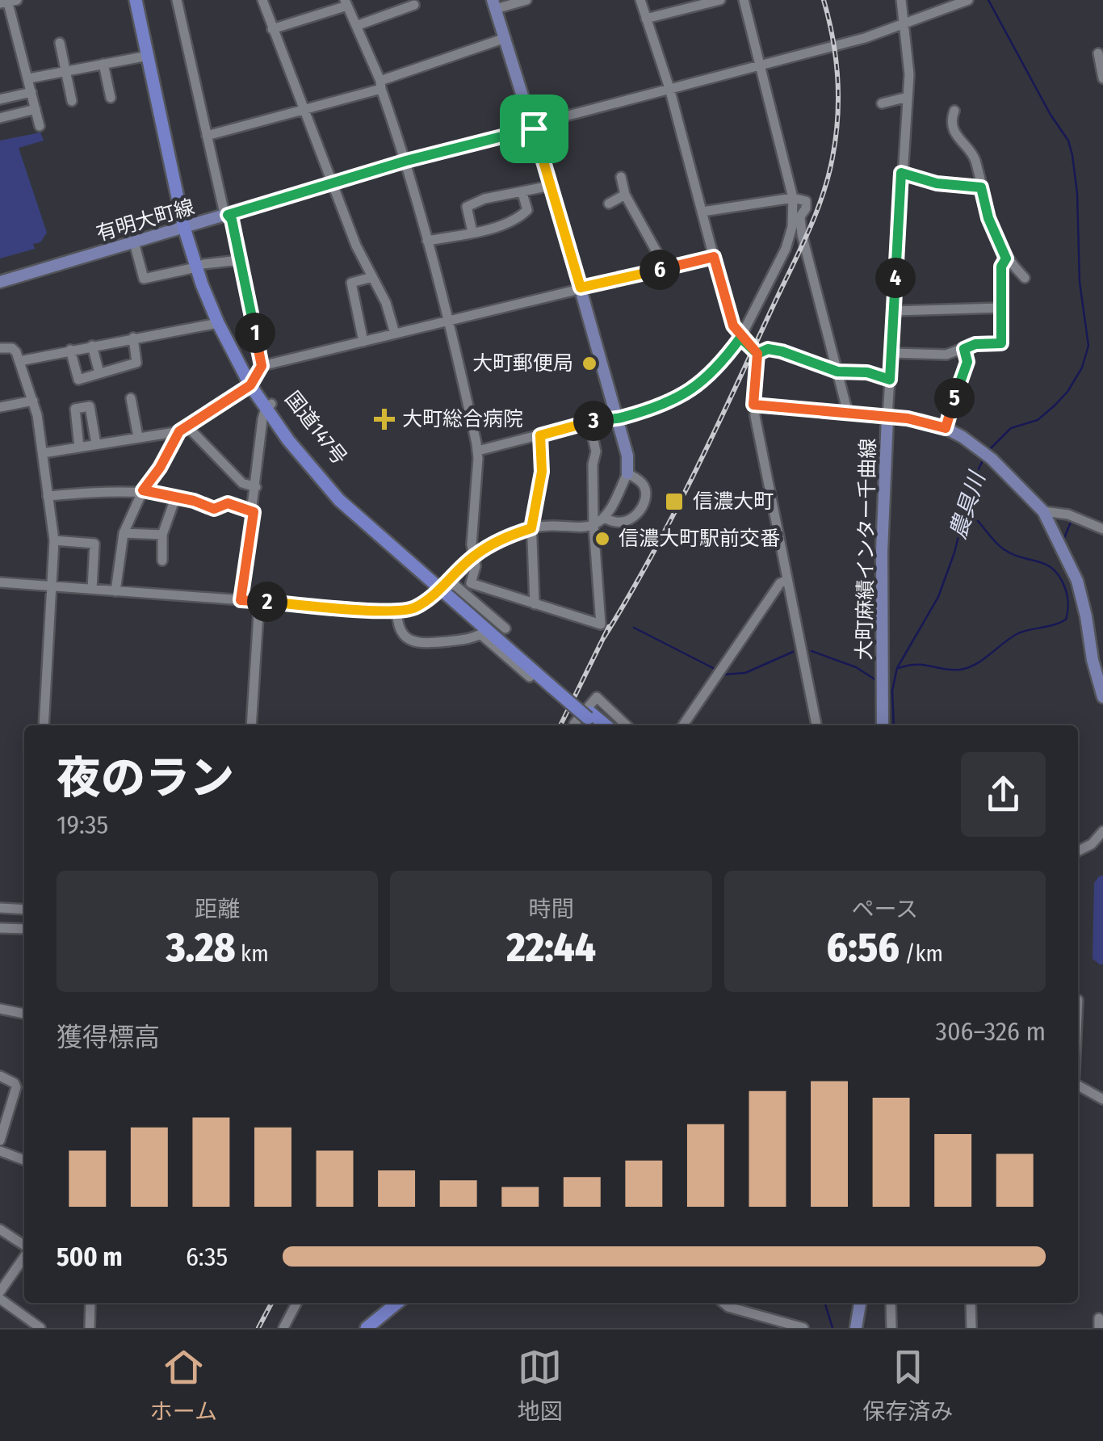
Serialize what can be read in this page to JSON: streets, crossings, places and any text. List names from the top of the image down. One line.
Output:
{"streets":{"highway":["国道147号"],"main road":["有明大町線","大町麻績インター千曲線"]},"crossings":[["有明大町線","国道147号"]],"water":["農具川"],"places":{"other":["大町郵便局","信濃大町駅前交番"],"health":["大町総合病院"],"transit":["信濃大町"]},"page":{"pins":["6","4","1","5","3","2"],"heading":["夜のラン","19:35"],"stats":[["距離","3.28 km"],["時間","22:44"],["ペース","6:56 /km"]],"chart":["獲得標高","306–326 m"],"list":[{"name":"500 m","note":"6:35"}],"tabs":["ホーム","地図","保存済み"]}}
